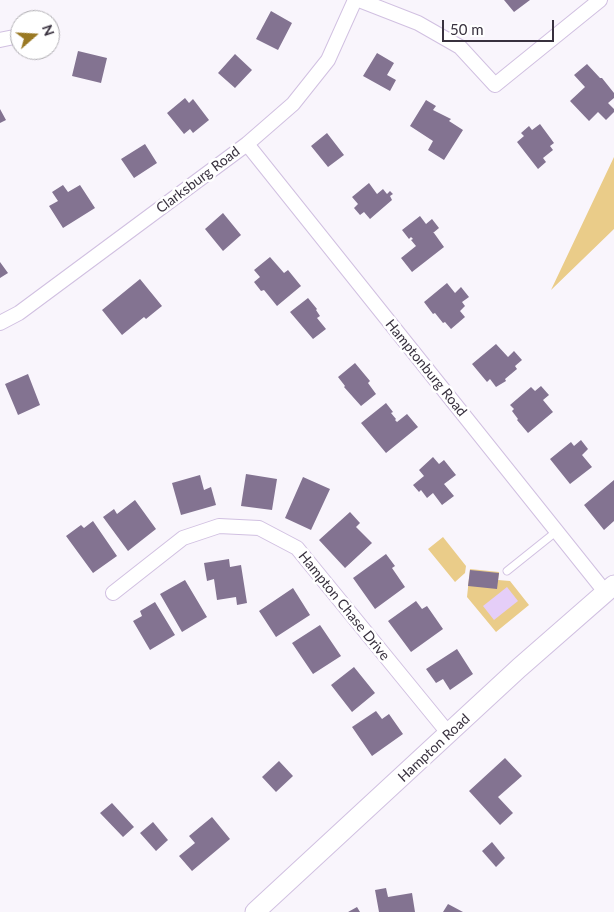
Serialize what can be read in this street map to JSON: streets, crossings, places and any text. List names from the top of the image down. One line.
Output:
{"streets":{"main road":["Hampton Road"],"street":["Clarksburg Road","Hamptonburg Road","Hampton Chase Drive"]},"crossings":[["Clarksburg Road","Hamptonburg Road"],["Hamptonburg Road","Hampton Road"],["Hampton Chase Drive","Hampton Road"]],"scale_bar":"50 m","north":"right"}
